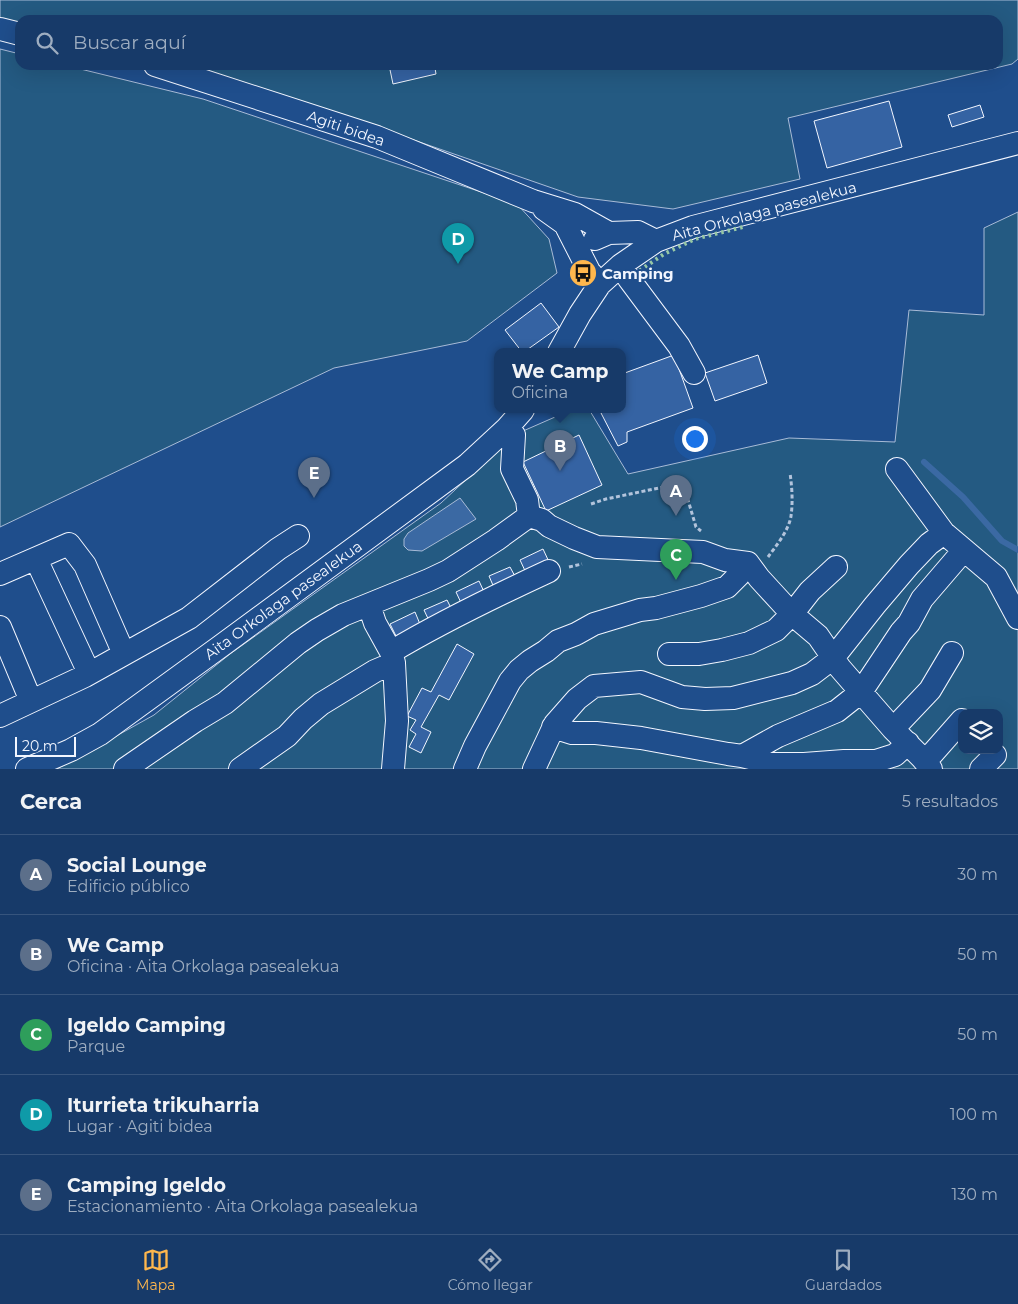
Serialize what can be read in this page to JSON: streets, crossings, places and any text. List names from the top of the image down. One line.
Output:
{"streets":{"street":["Agiti bidea","Aita Orkolaga pasealekua"]},"crossings":[["Agiti bidea","Aita Orkolaga pasealekua"]],"places":{"bus stop":["Camping"]},"scale_bar":"20 m","page":{"search":"Buscar aquí","pins":["D","B","E","A","C"],"popup":["We Camp","Oficina"],"scale":"20 m","heading":["Cerca","5 resultados"],"list":[{"mark":"A","name":"Social Lounge","note":"Edificio público","value":"30 m"},{"mark":"B","name":"We Camp","note":"Oficina · Aita Orkolaga pasealekua","value":"50 m"},{"mark":"C","name":"Igeldo Camping","note":"Parque","value":"50 m"},{"mark":"D","name":"Iturrieta trikuharria","note":"Lugar · Agiti bidea","value":"100 m"},{"mark":"E","name":"Camping Igeldo","note":"Estacionamiento · Aita Orkolaga pasealekua","value":"130 m"}],"nav":["Mapa","Cómo llegar","Guardados"]}}
